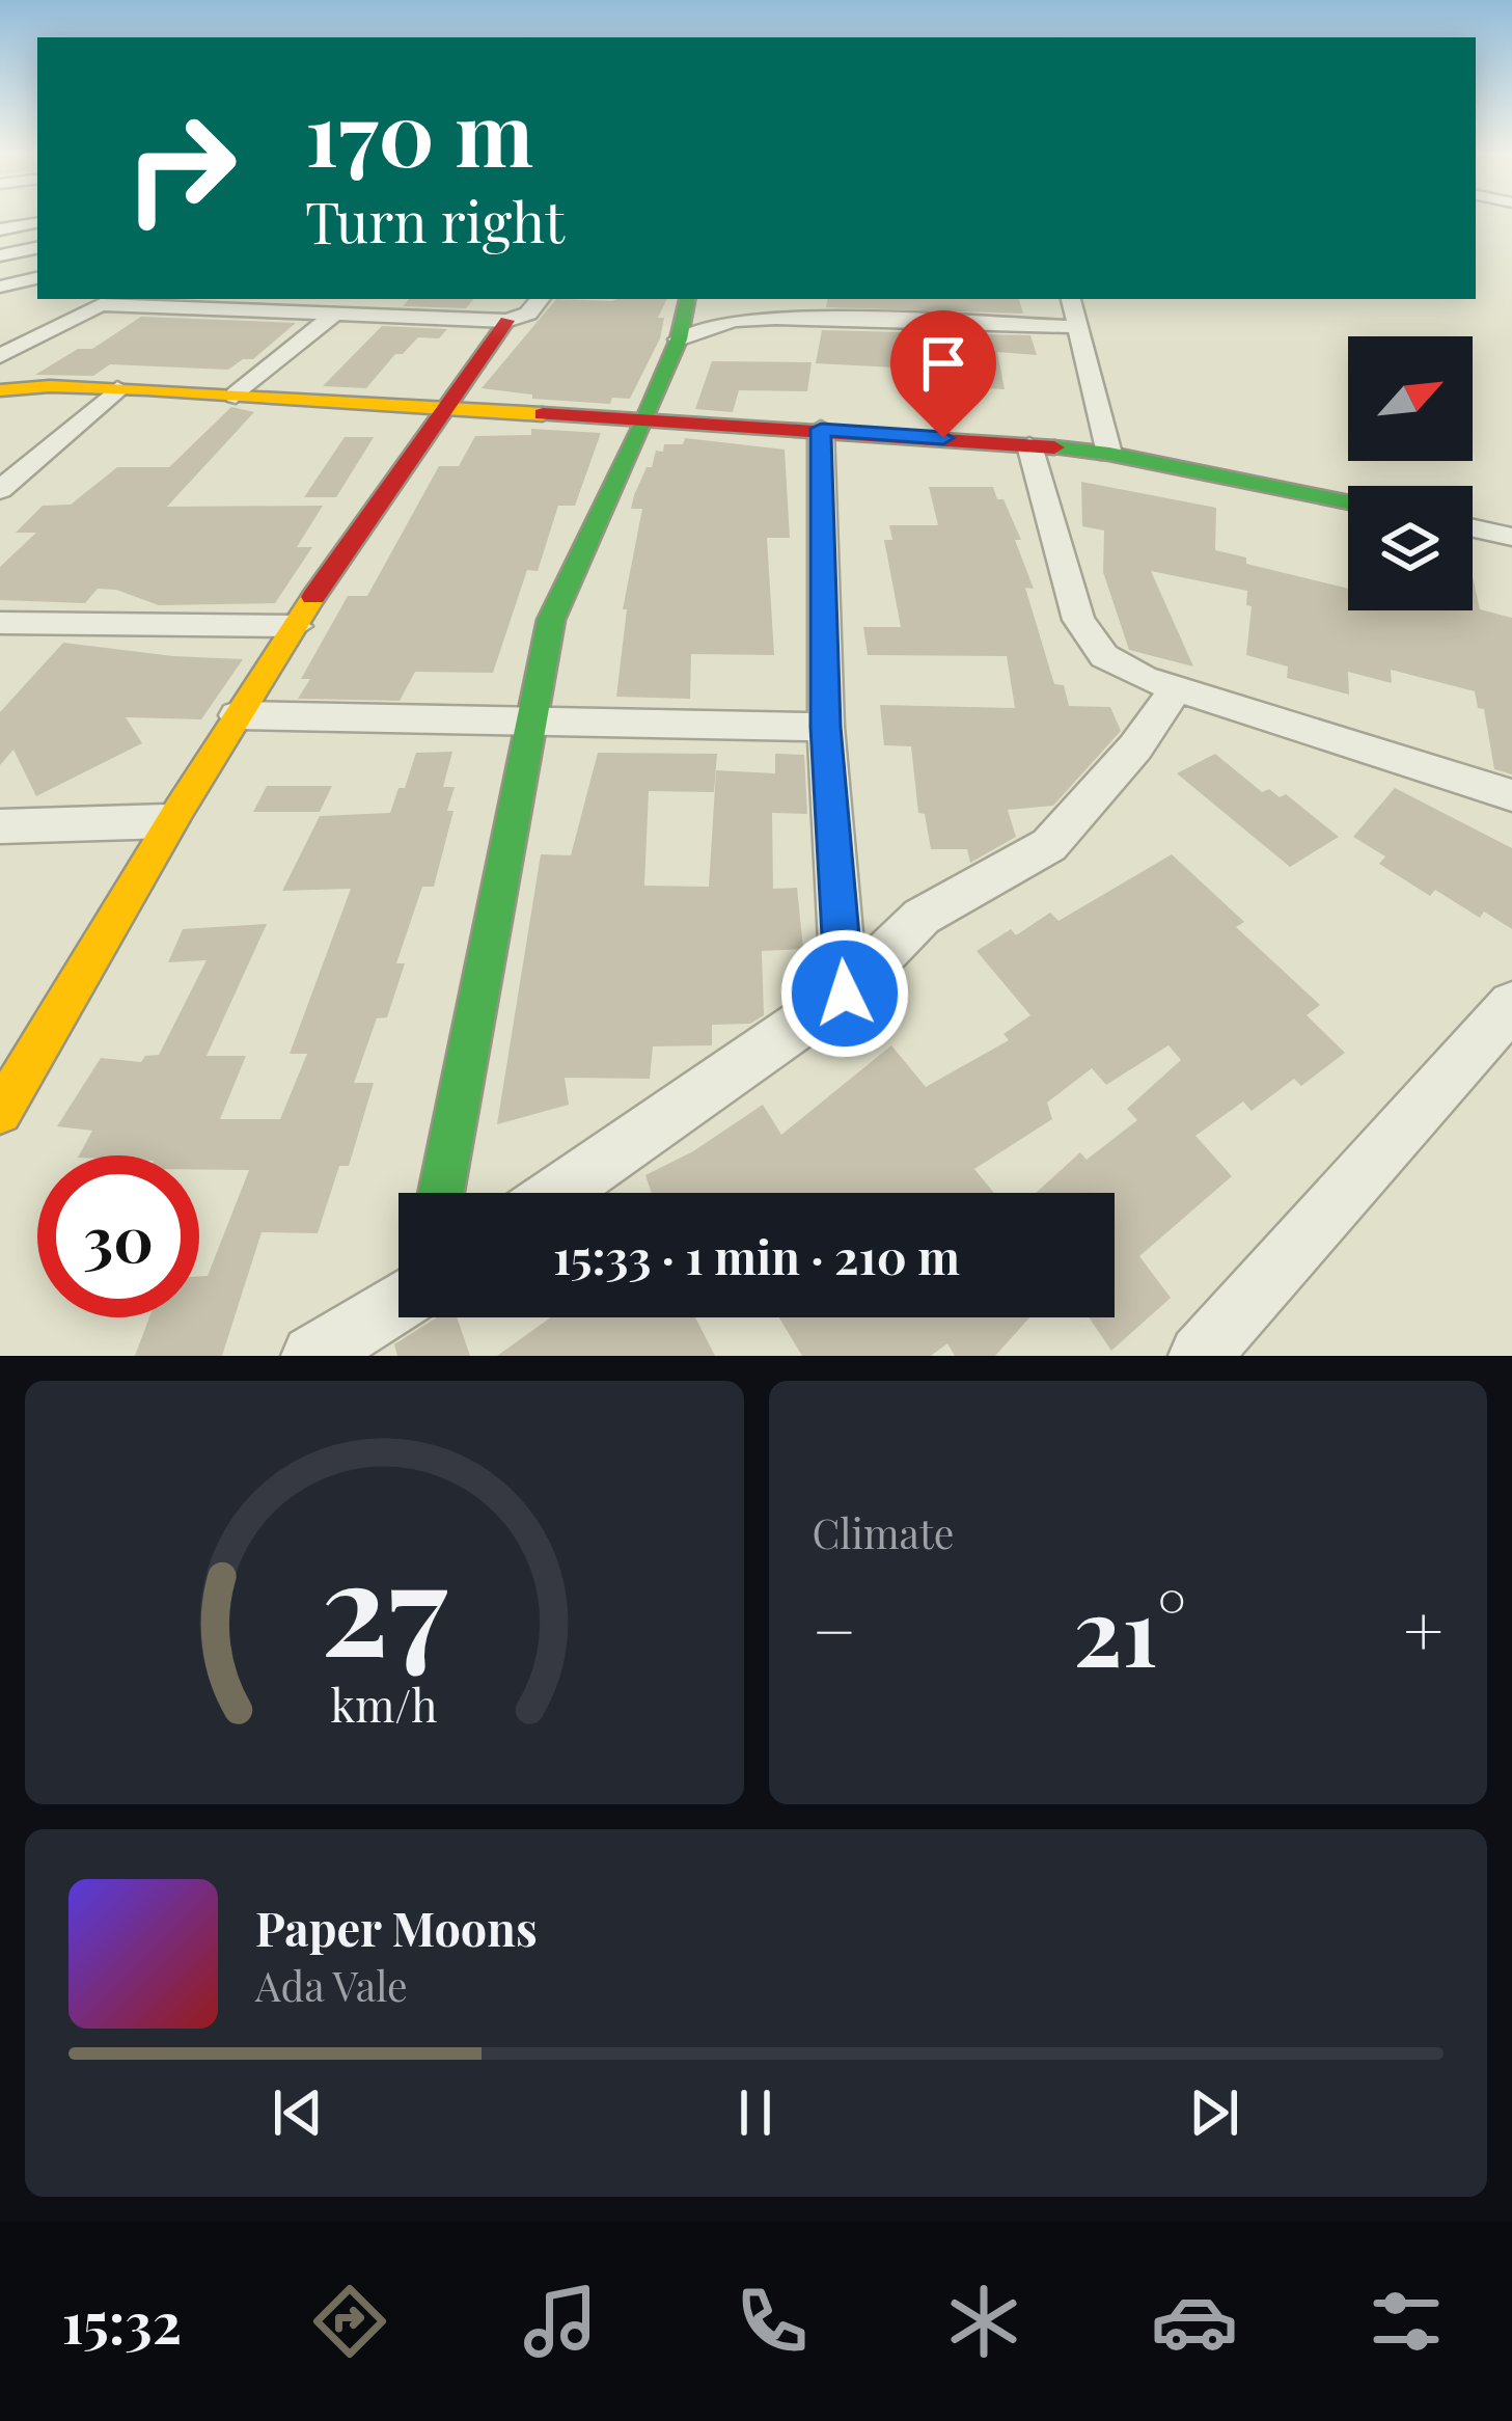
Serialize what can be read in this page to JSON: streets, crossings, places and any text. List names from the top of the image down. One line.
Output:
{"north":"top right","page":{"turn":["170 m","Turn right"],"limit":"30","trip":"15:33 · 1 min · 210 m","tile":"Climate","heat":["−","21°","+"],"song":["Paper Moons","Ada Vale"],"tabs":"15:32","gauge":["27","km/h"]}}
